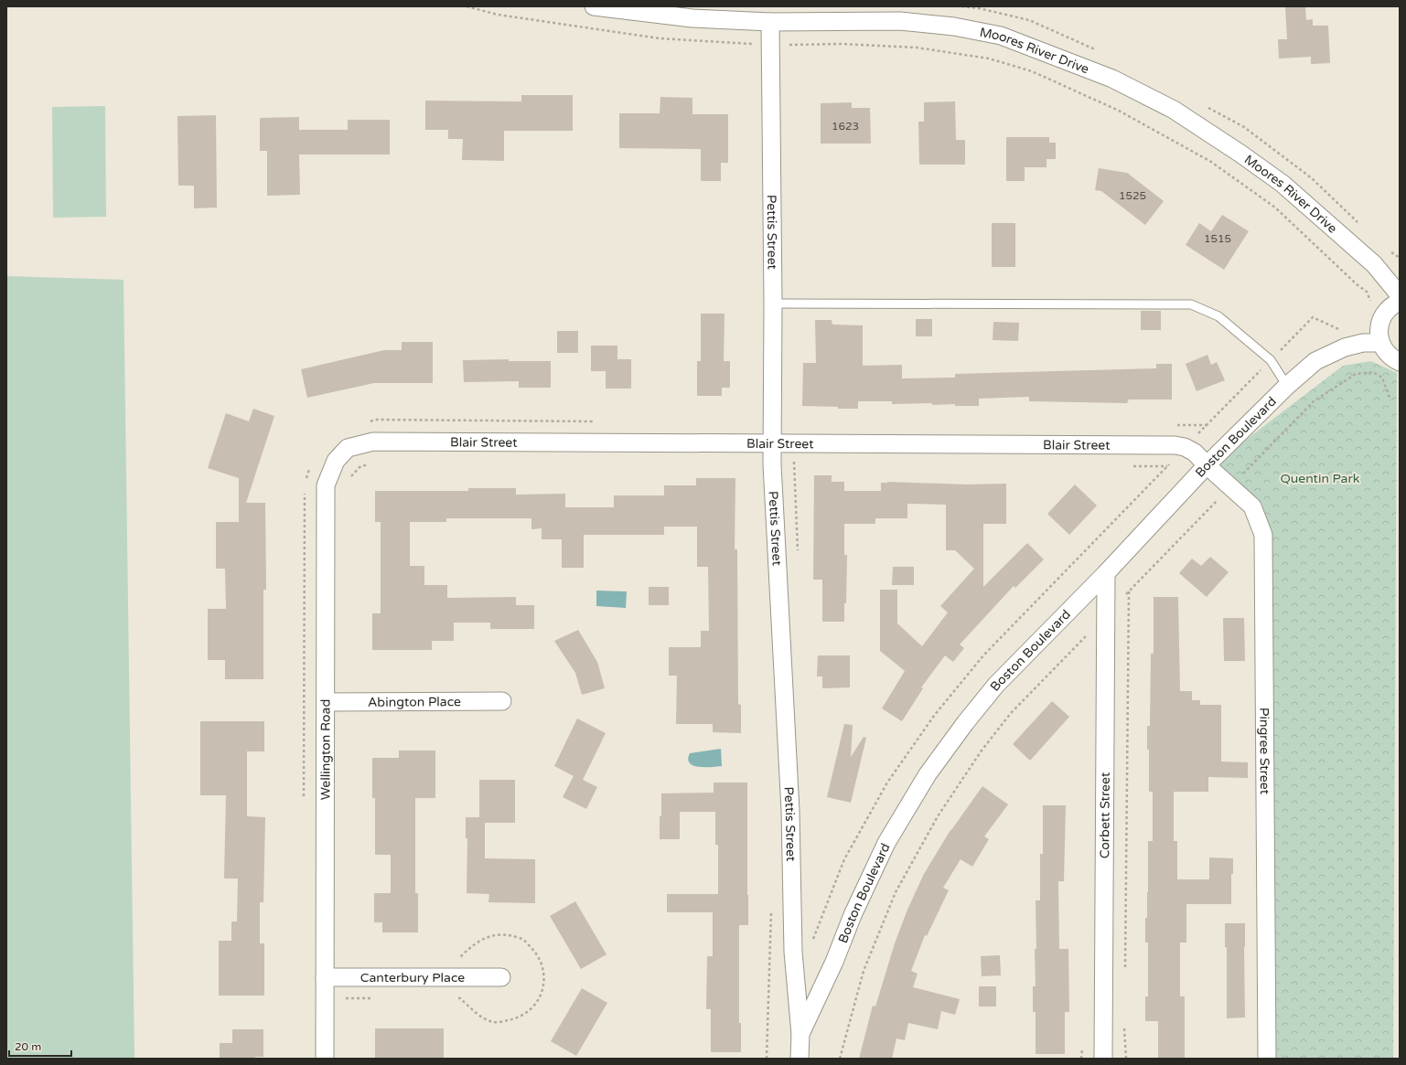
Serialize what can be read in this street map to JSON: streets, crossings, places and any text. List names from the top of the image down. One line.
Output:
{"streets":{"street":["Moores River Drive","Pettis Street","Boston Boulevard","Blair Street","Abington Place","Wellington Road","Pingree Street","Corbett Street","Canterbury Place"]},"crossings":[["Moores River Drive","Pettis Street"],["Pettis Street","Boston Boulevard"],["Pettis Street","Blair Street"],["Boston Boulevard","Blair Street"],["Boston Boulevard","Pingree Street"],["Boston Boulevard","Corbett Street"],["Blair Street","Wellington Road"],["Blair Street","Pingree Street"],["Abington Place","Wellington Road"],["Wellington Road","Canterbury Place"]],"parks":["Quentin Park"],"house_numbers":["1623","1525","1515"],"scale_bar":"20 m"}
